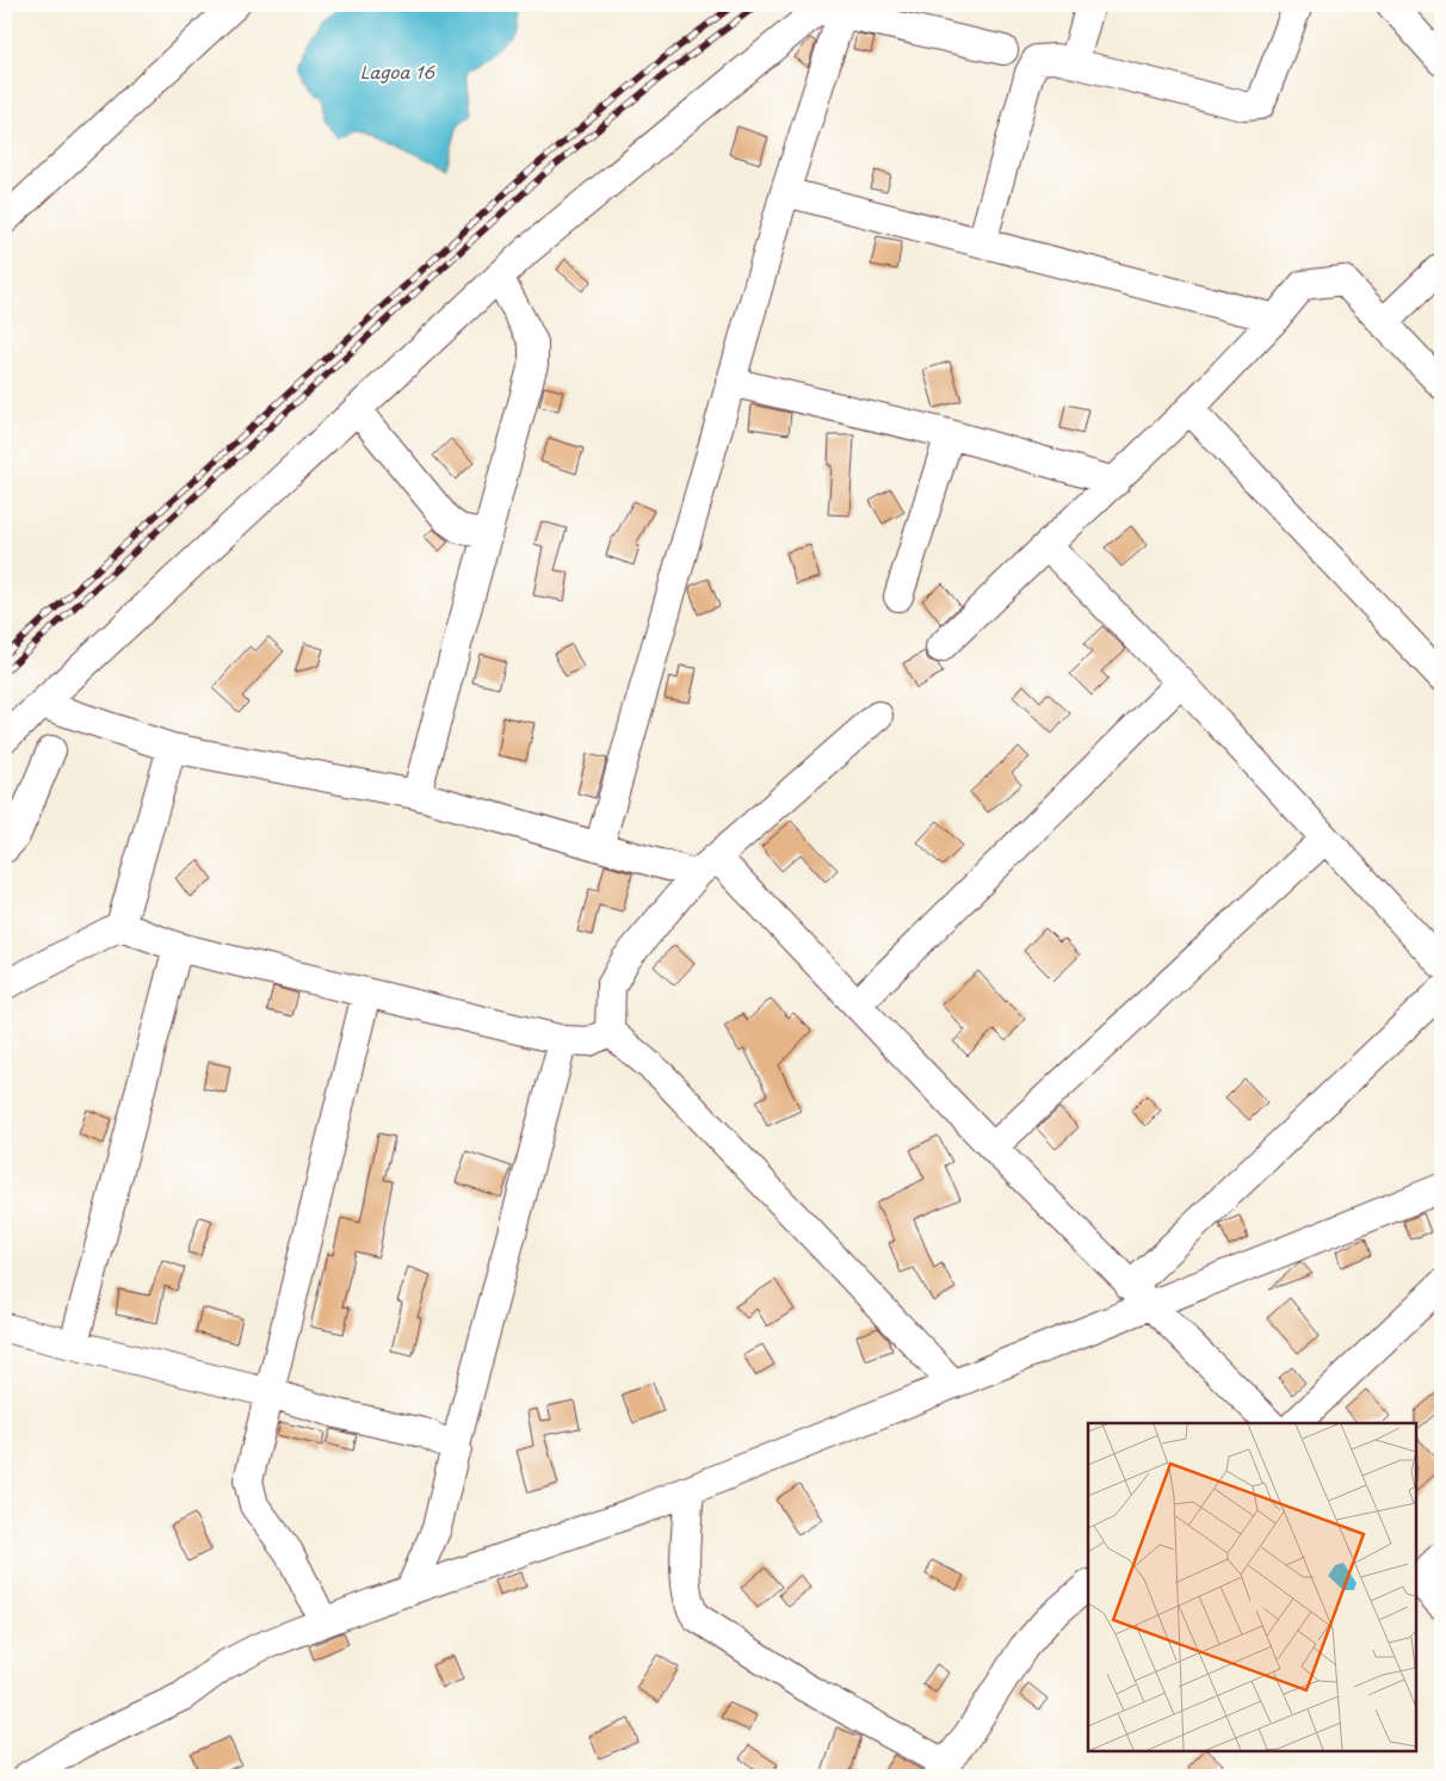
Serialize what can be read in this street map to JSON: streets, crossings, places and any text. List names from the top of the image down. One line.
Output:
{"water":["Lagoa 16"]}
